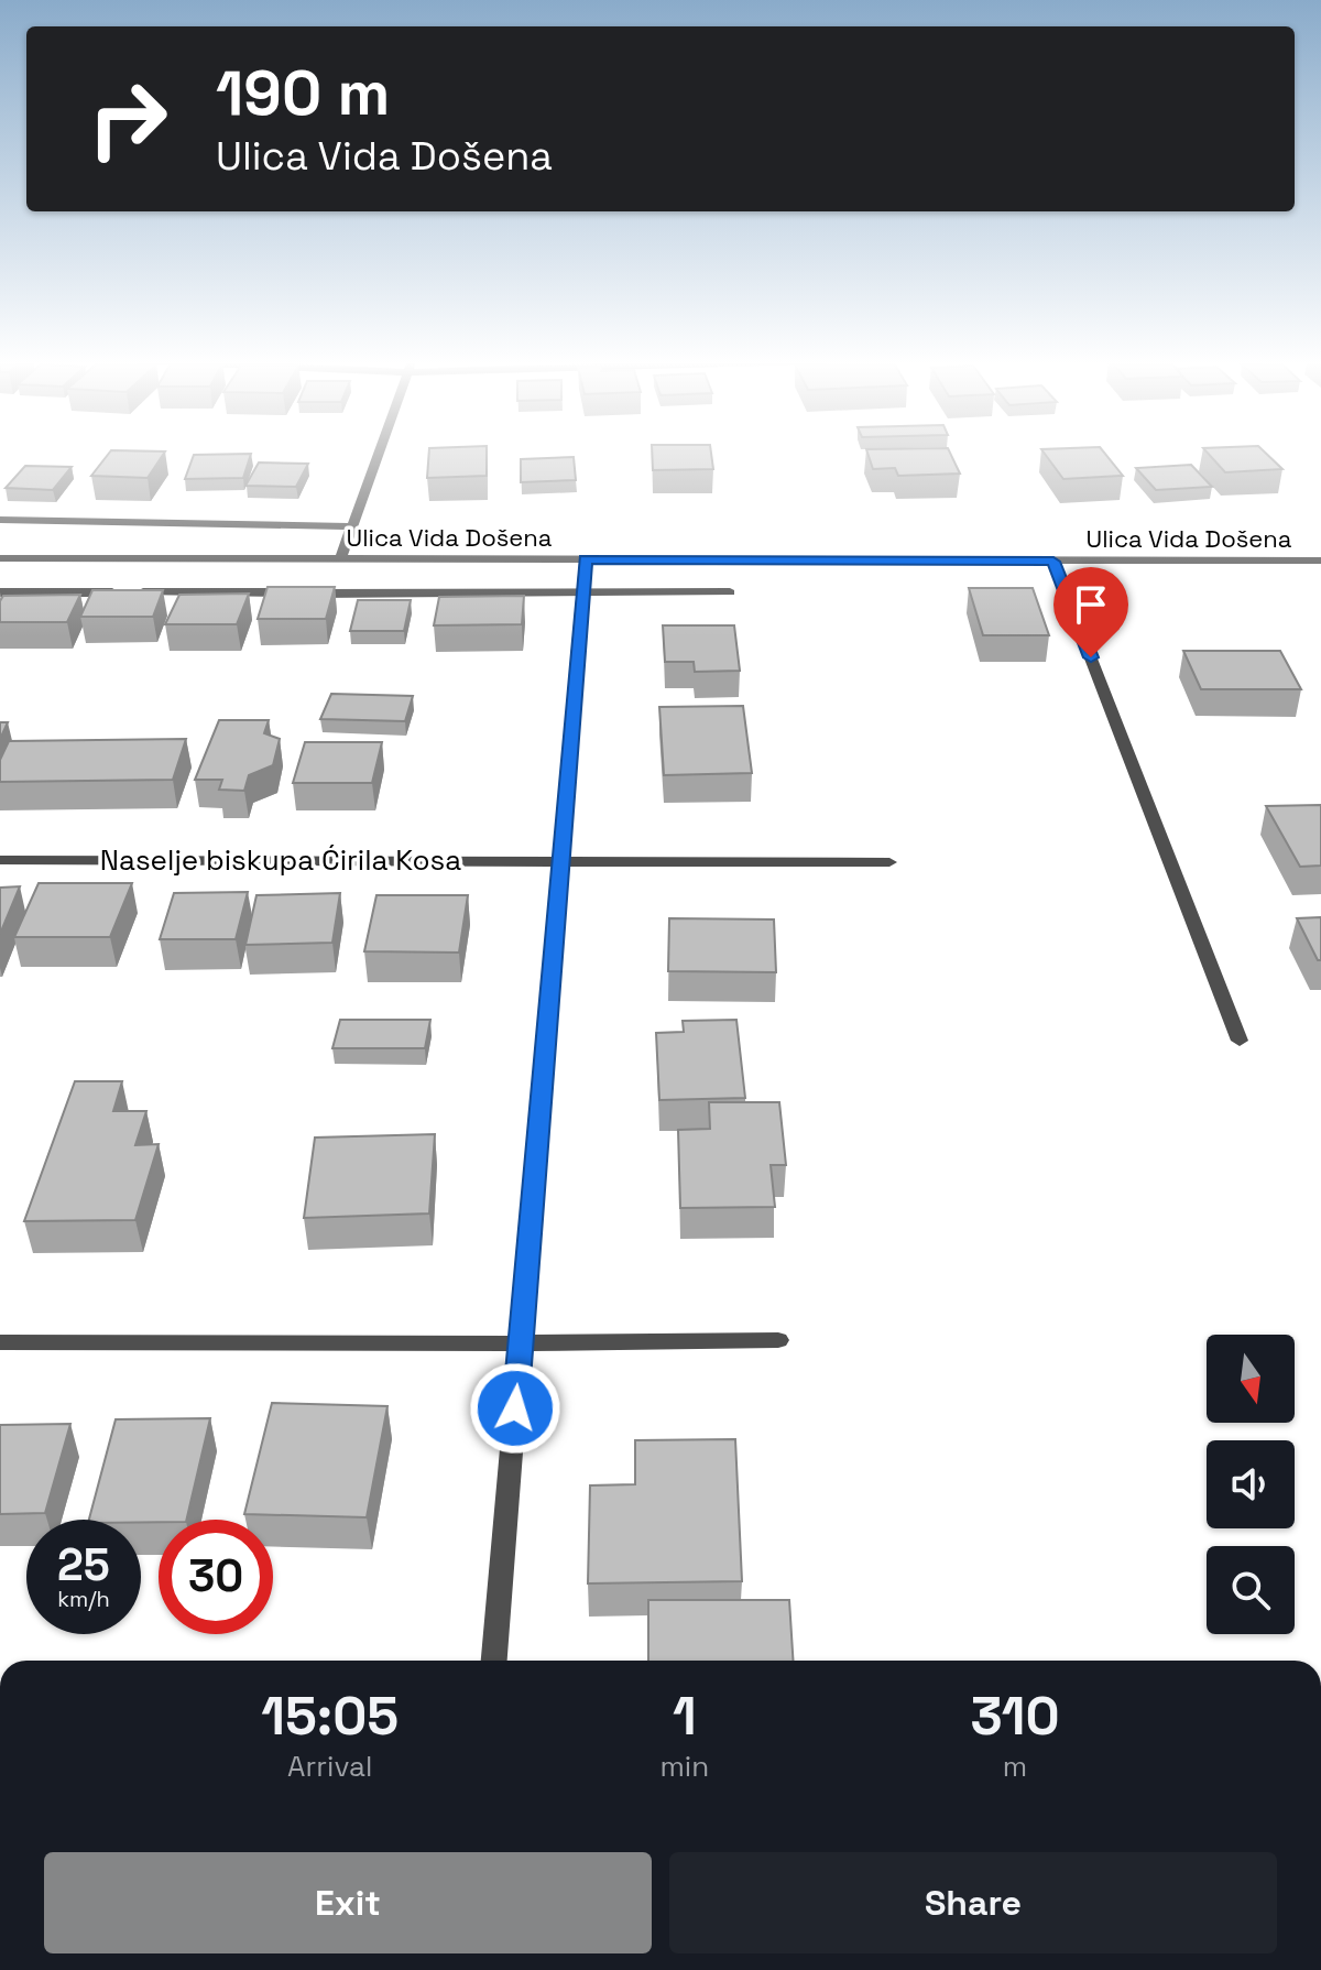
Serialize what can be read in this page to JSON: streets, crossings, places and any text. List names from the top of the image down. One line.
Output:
{"streets":{"street":["Ulica Vida Došena","Naselje biskupa Ćirila Kosa"]},"north":"bottom","page":{"turn":["190 m","Ulica Vida Došena"],"speed":"25 km/h","limit":"30","eta":["15:05","Arrival","1","min","310","m"],"buttons":["Exit","Share"]}}
